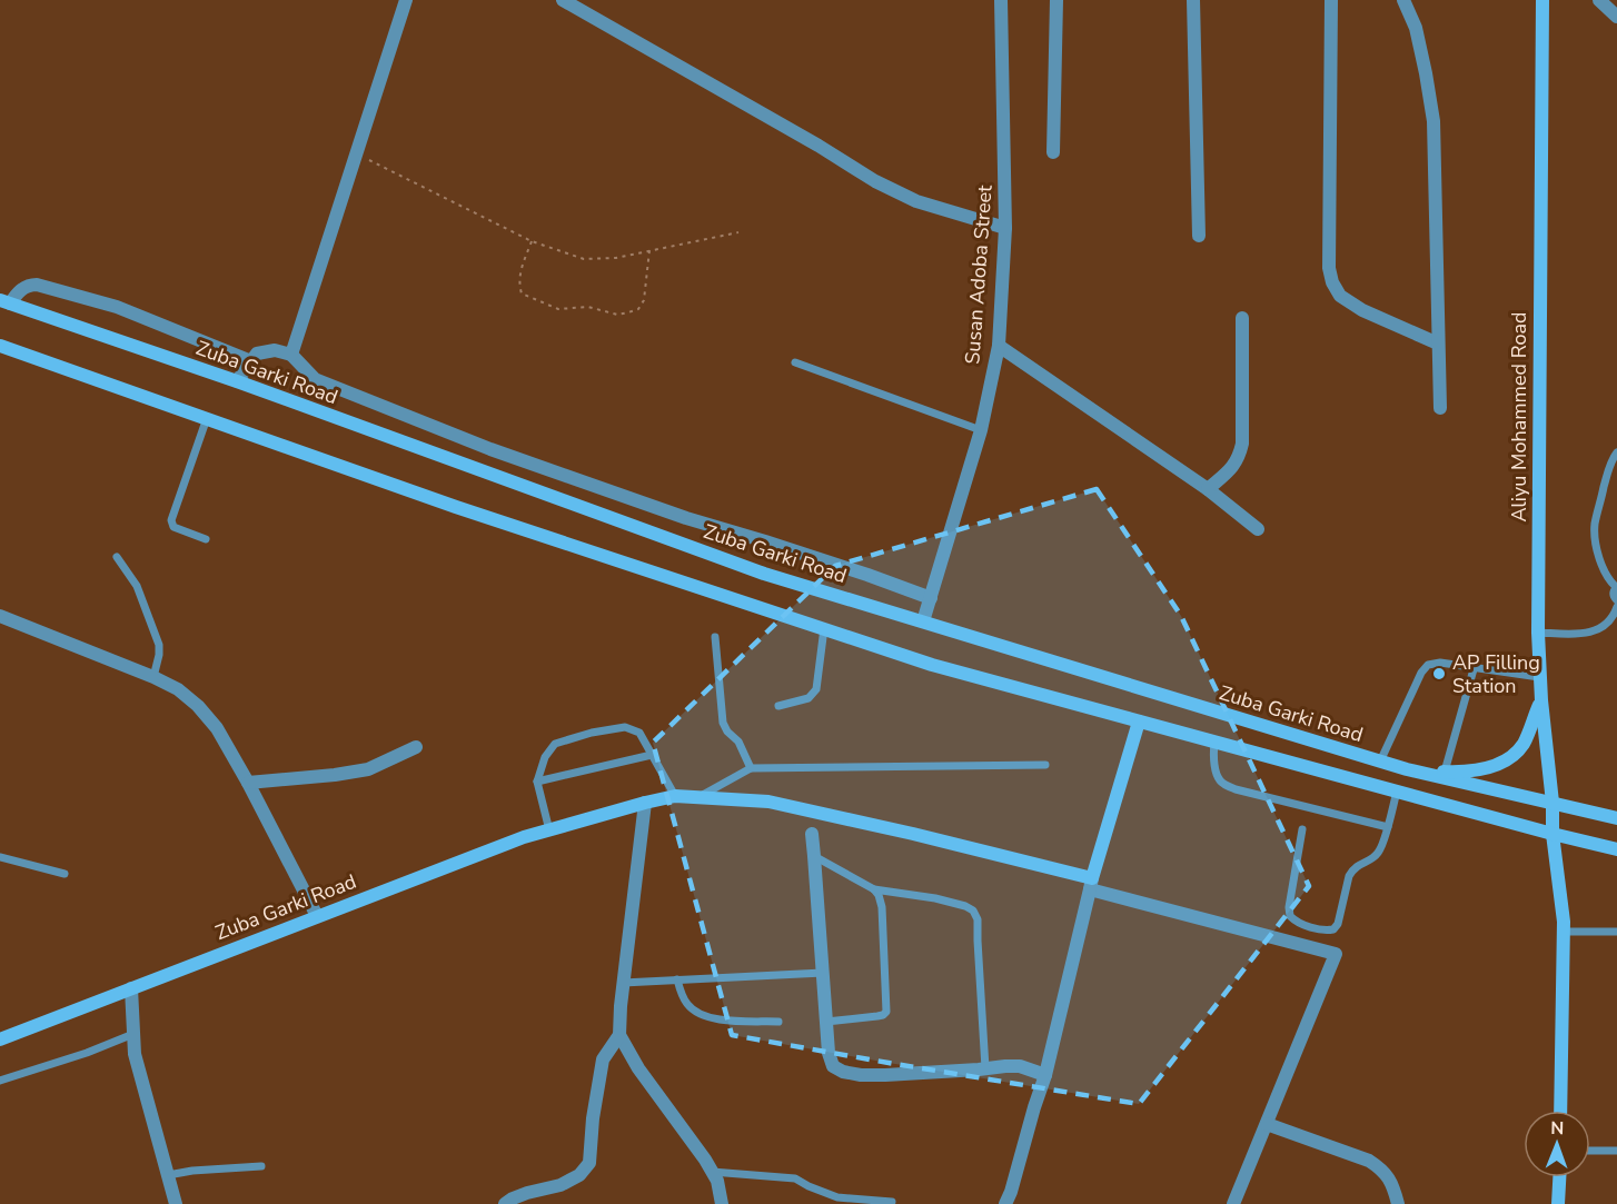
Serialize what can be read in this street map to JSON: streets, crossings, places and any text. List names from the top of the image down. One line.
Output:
{"streets":{"main road":["Zuba Garki Road","Aliyu Mohammed Road"],"street":["Susan Adoba Street"]},"crossings":[["Susan Adoba Street","Zuba Garki Road"],["Zuba Garki Road","Aliyu Mohammed Road"]],"places":["AP Filling Station"],"north":"top"}
